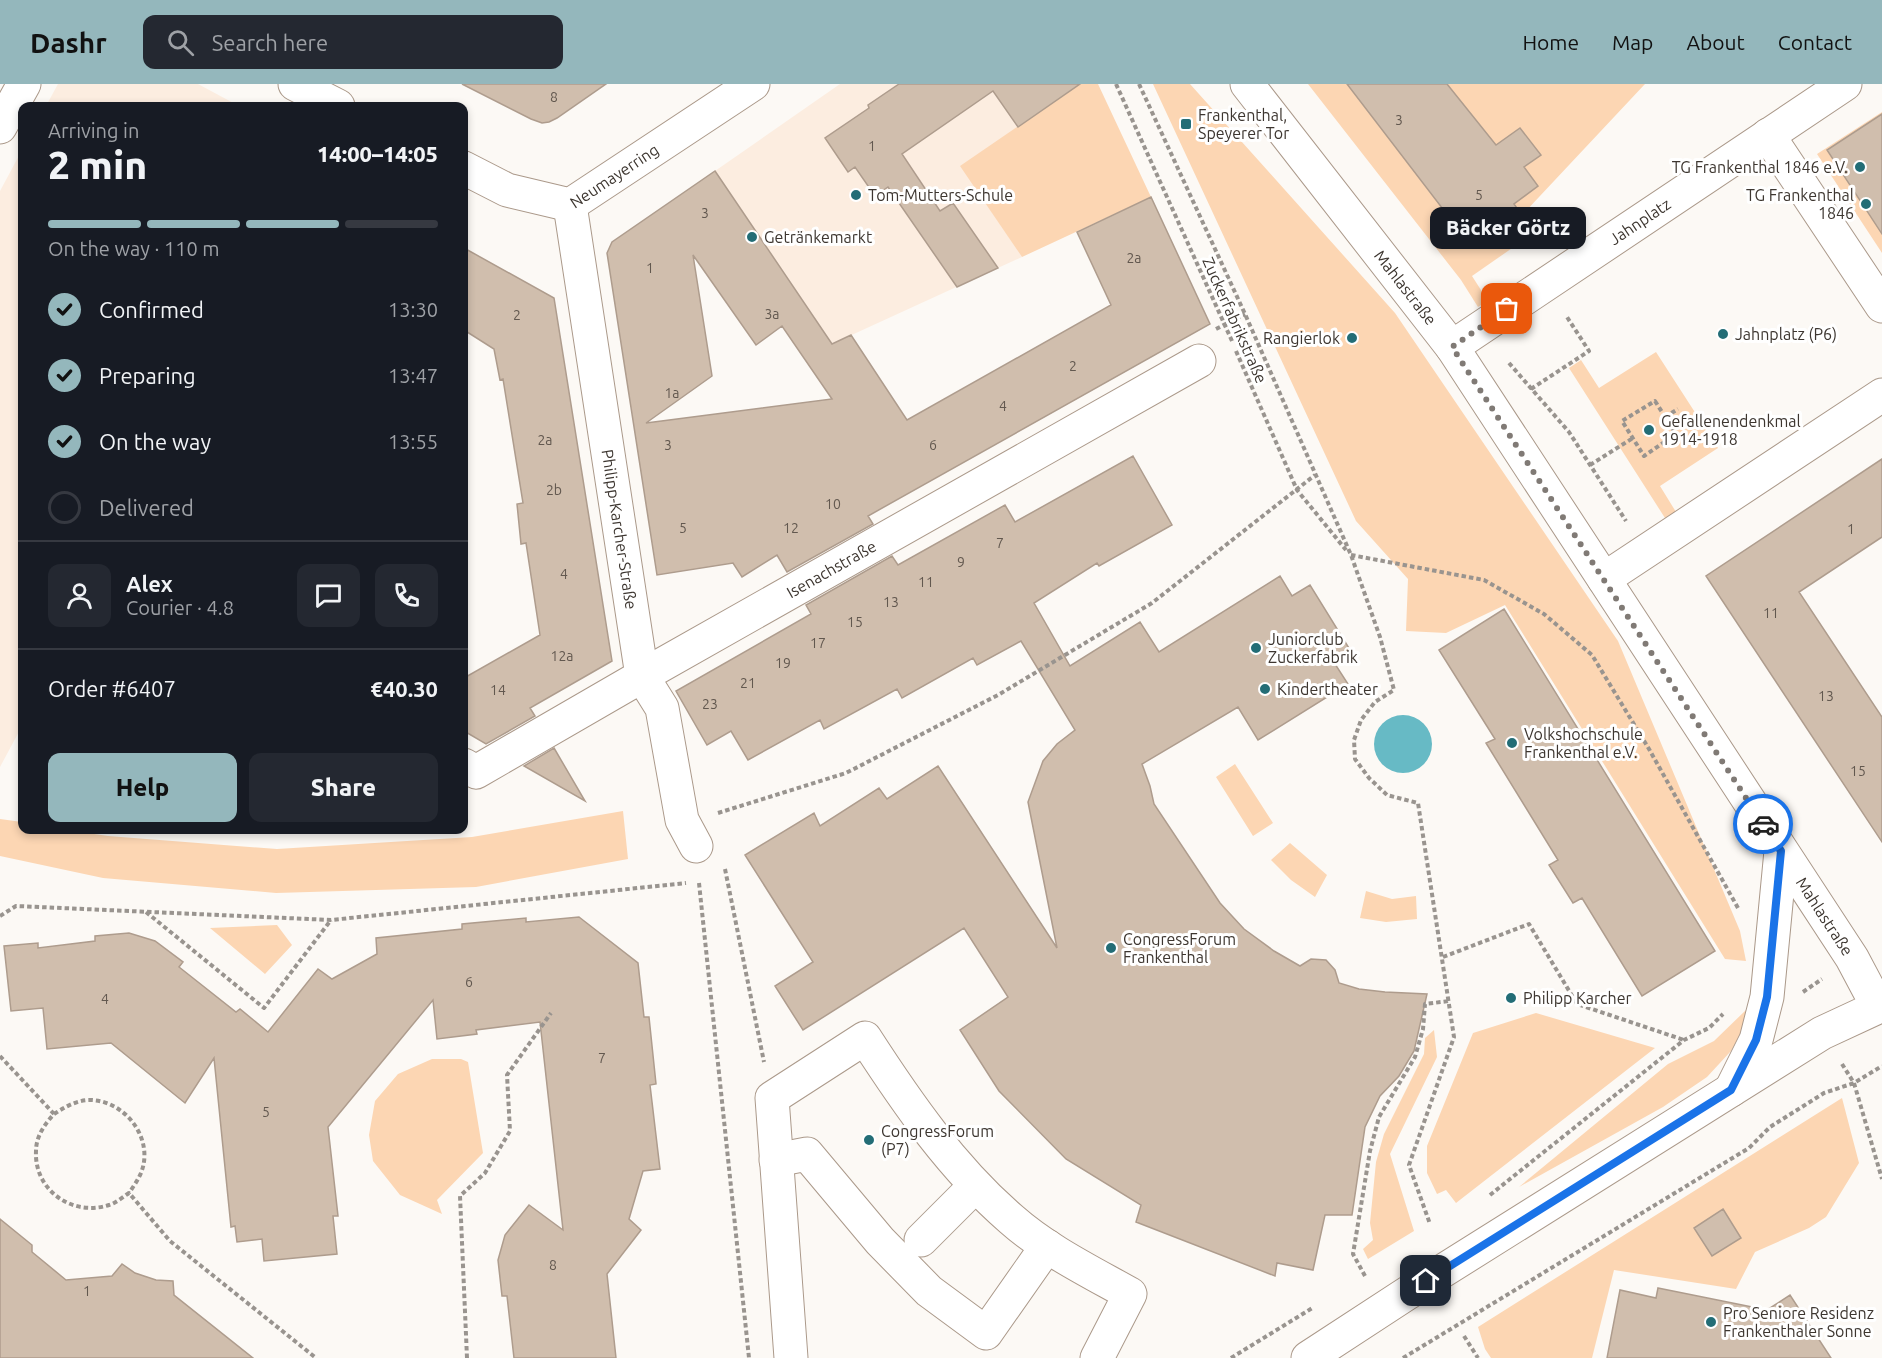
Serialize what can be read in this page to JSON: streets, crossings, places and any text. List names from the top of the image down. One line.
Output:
{"streets":{"street":["Neumayerring","Jahnplatz","Mahlastraße","Philipp-Karcher-Straße","Isenachstraße"],"path":["Zuckerfabrikstraße"]},"crossings":[["Neumayerring","Philipp-Karcher-Straße"],["Jahnplatz","Mahlastraße"],["Philipp-Karcher-Straße","Isenachstraße"]],"places":{"transit":["Frankenthal, Speyerer Tor"],"other":["TG Frankenthal 1846 e.V.","Tom-Mutters-Schule","TG Frankenthal 1846","Getränkemarkt","Bäcker Görtz","Jahnplatz (P6)","Rangierlok","Gefallenendenkmal 1914-1918","Juniorclub Zuckerfabrik","Kindertheater","Volkshochschule Frankenthal e.V.","CongressForum Frankenthal","Philipp Karcher","CongressForum (P7)","Pro Seniore Residenz Frankenthaler Sonne"]},"house_numbers":["8","3","1","5","3","2a","1","3a","2","2","1a","4","2a","3","6","2b","10","5","12","1","7","9","4","11","13","11","15","17","12a","19","21","14","13","23","15","6","4","7","5","8","1"],"page":{"header":"Dashr","search":"Search here","nav":["Home","Map","About","Contact"],"heading":["2 min","Arriving in","14:00–14:05"],"panel":["Alex","Courier · 4.8","Order #6407","€40.30"],"bar":"On the way · 110 m","bubble":"Bäcker Görtz","list":[["Confirmed","13:30"],["Preparing","13:47"],["On the way","13:55"],"Delivered"],"buttons":["Help","Share"]}}
